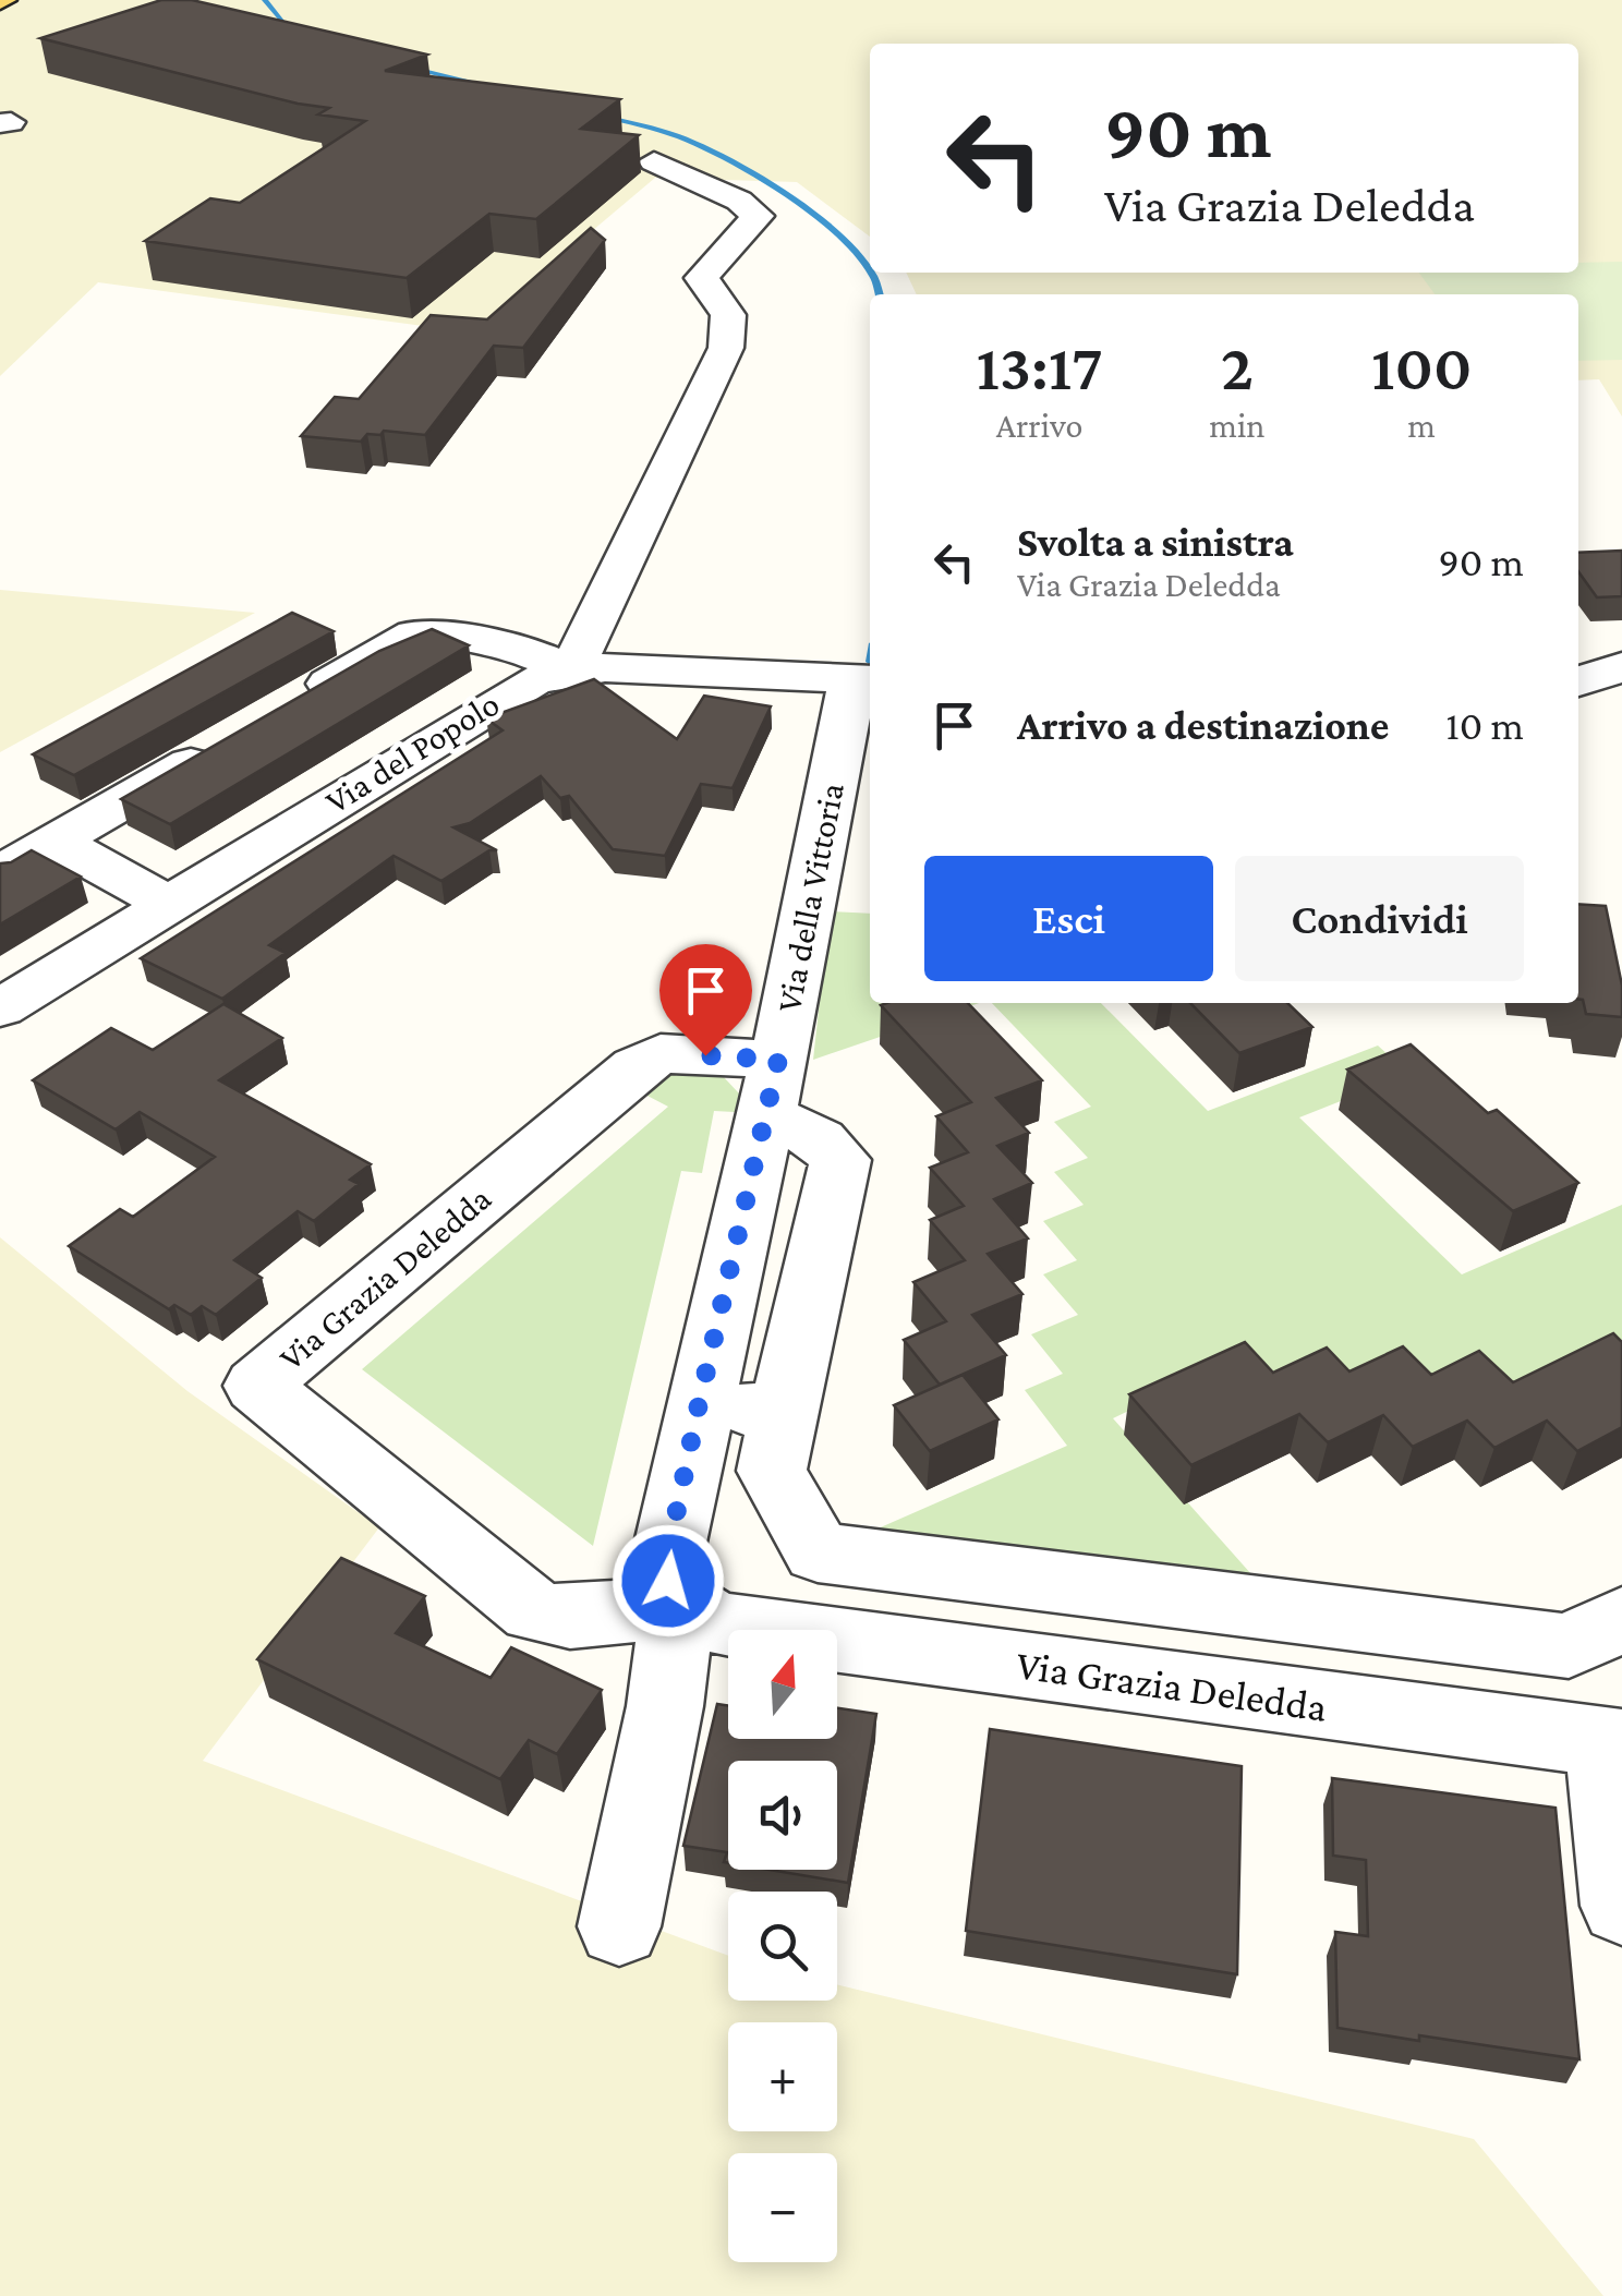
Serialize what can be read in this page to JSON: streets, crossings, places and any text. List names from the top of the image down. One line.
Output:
{"streets":{"street":["Via del Popolo","Via della Vittoria","Via Grazia Deledda"]},"crossings":[["Via del Popolo","Via della Vittoria"],["Via della Vittoria","Via Grazia Deledda"]],"north":"top","page":{"turn":["90 m","Via Grazia Deledda"],"eta":["13:17","Arrivo","2","min","100","m"],"list":[{"name":"Svolta a sinistra","note":"Via Grazia Deledda","value":"90 m"},{"name":"Arrivo a destinazione","value":"10 m"}],"buttons":["Esci","Condividi"],"map_buttons":["+","−"]}}
